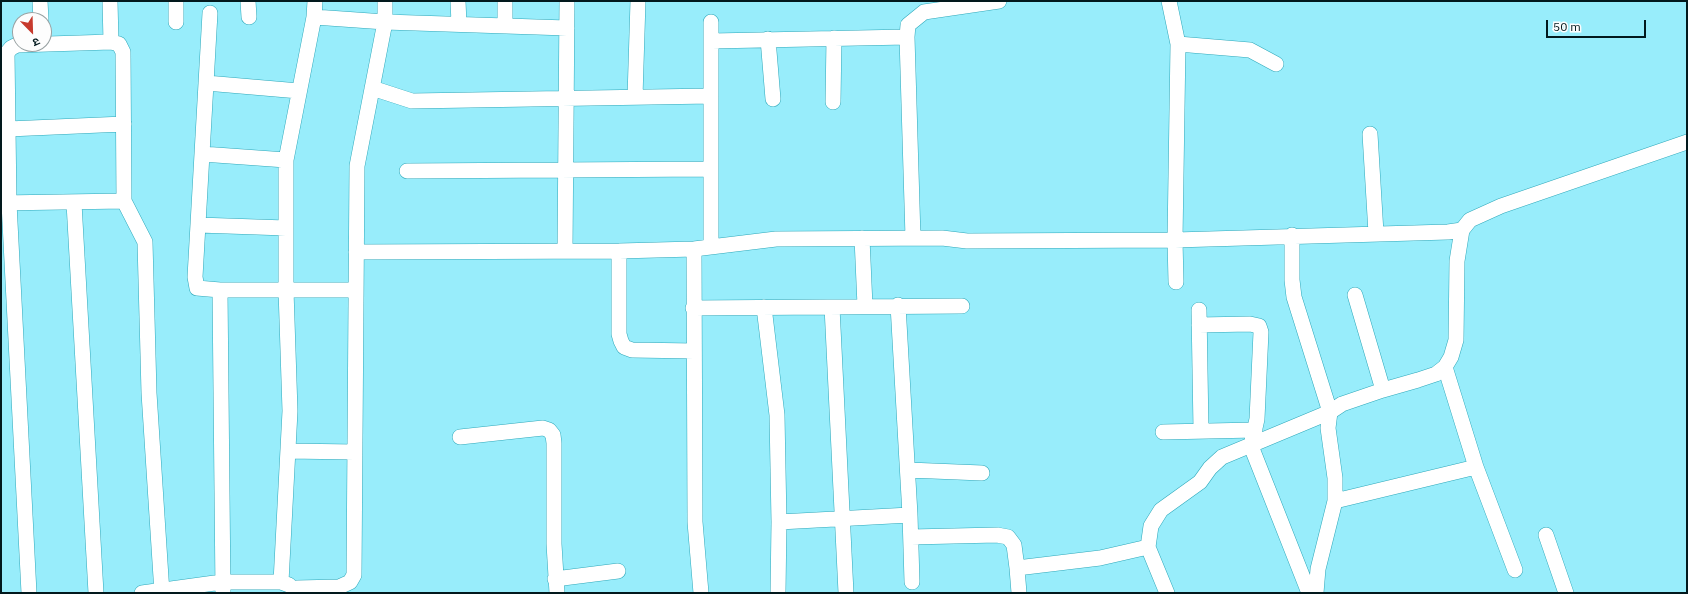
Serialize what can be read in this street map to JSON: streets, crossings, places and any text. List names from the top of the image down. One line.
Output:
{"scale_bar":"50 m","north":"bottom right"}
